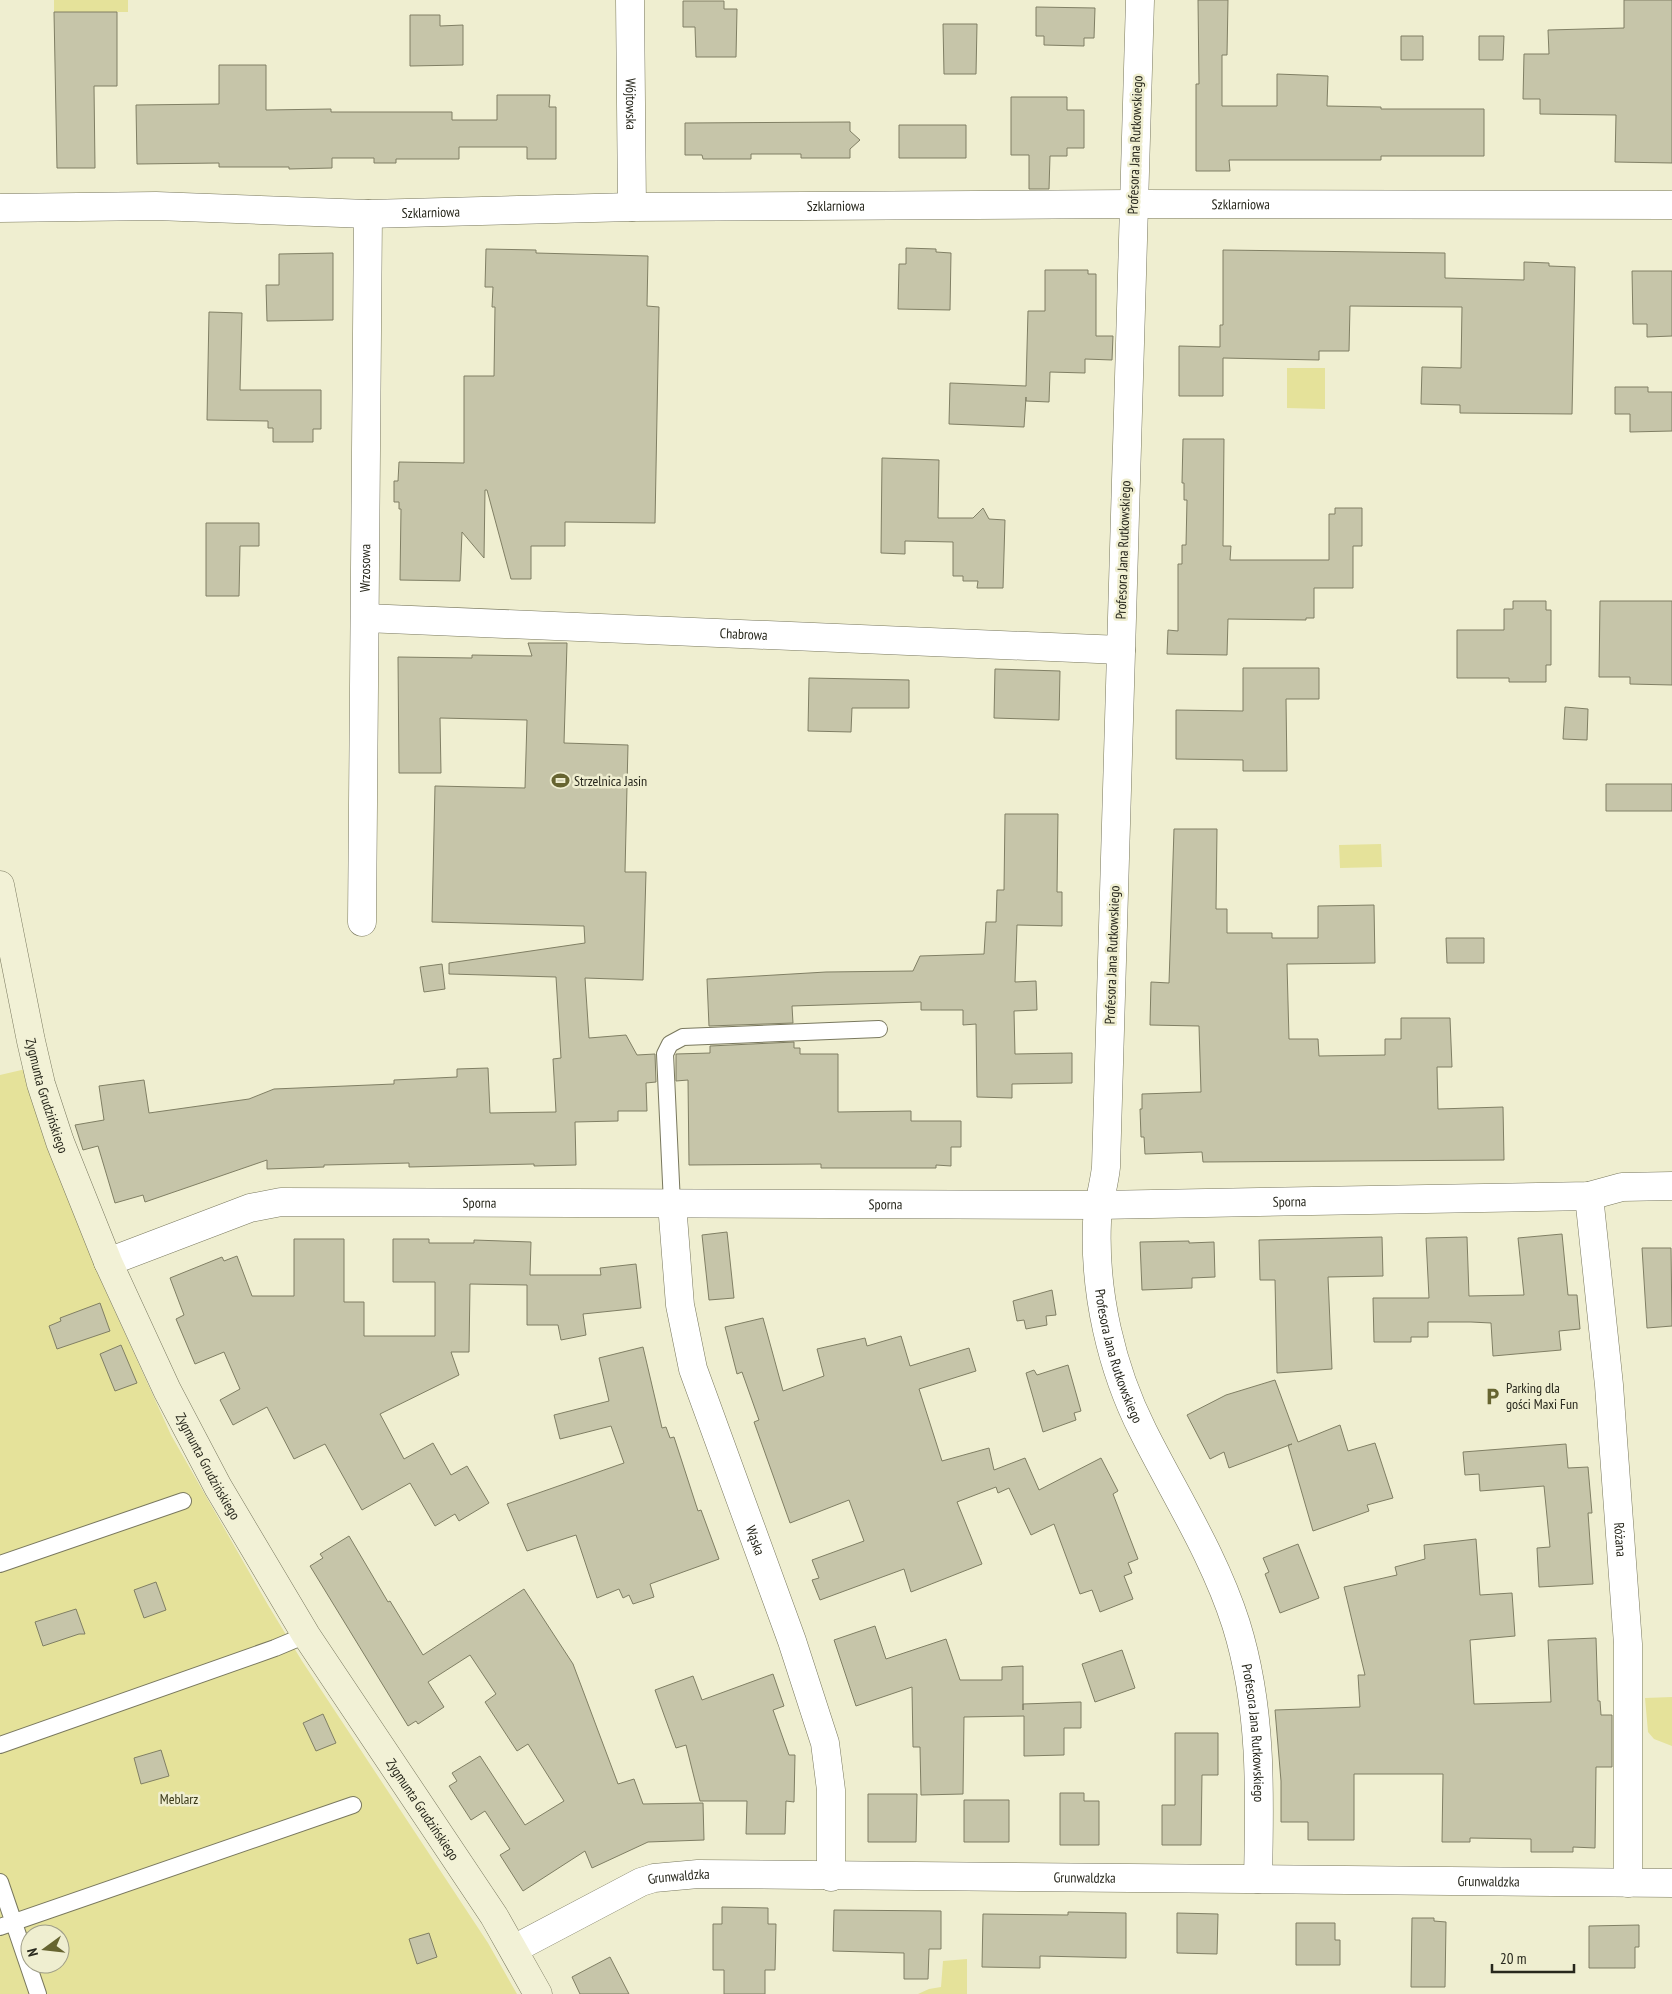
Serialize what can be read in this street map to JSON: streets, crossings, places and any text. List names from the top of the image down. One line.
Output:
{"streets":{"street":["Wójtowska","Profesora Jana Rutkowskiego","Szklarniowa","Wrzosowa","Chabrowa","Zygmunta Grudzińskiego","Sporna","Różana","Wąska","Grunwaldzka"]},"crossings":[["Wójtowska","Szklarniowa"],["Profesora Jana Rutkowskiego","Szklarniowa"],["Profesora Jana Rutkowskiego","Chabrowa"],["Profesora Jana Rutkowskiego","Sporna"],["Profesora Jana Rutkowskiego","Grunwaldzka"],["Szklarniowa","Wrzosowa"],["Wrzosowa","Chabrowa"],["Zygmunta Grudzińskiego","Sporna"],["Zygmunta Grudzińskiego","Grunwaldzka"],["Sporna","Różana"],["Sporna","Wąska"],["Różana","Grunwaldzka"],["Wąska","Grunwaldzka"]],"parks":["Meblarz"],"places":{"sports":["Strzelnica Jasin"],"parking":["Parking dla gości Maxi Fun"]},"scale_bar":"20 m","north":"left"}
